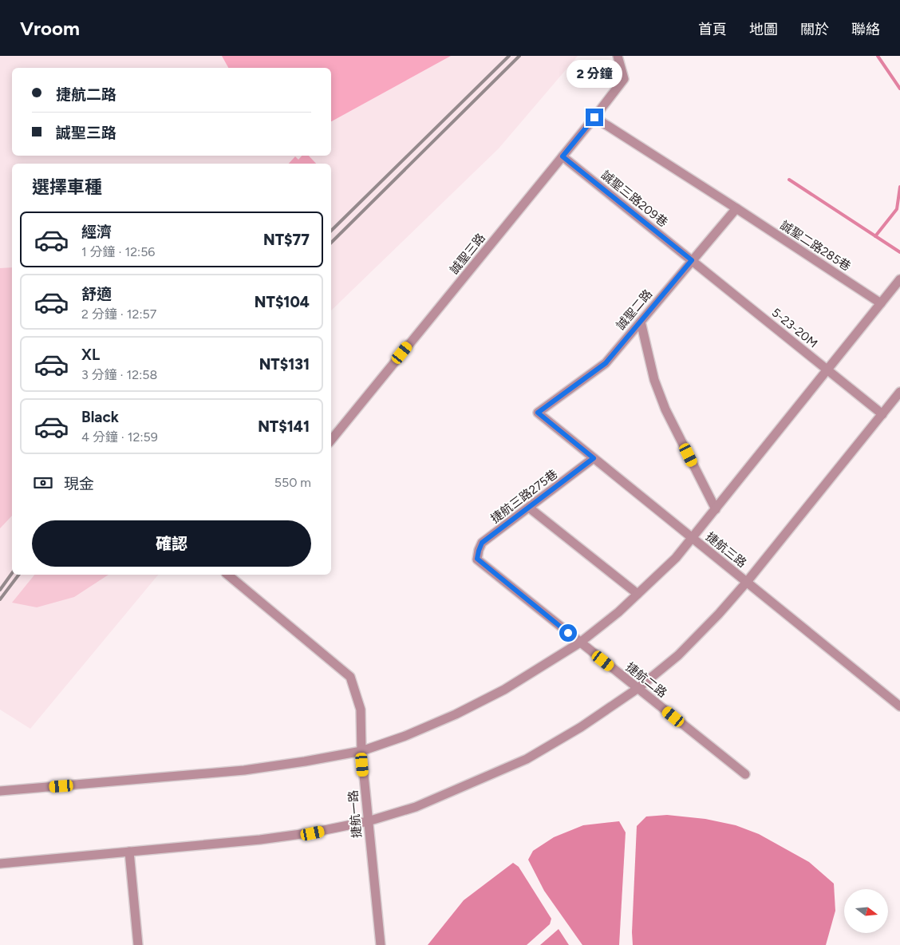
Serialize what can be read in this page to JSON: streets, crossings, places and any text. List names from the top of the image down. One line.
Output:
{"streets":{"street":["誠聖三路209巷","誠聖二路285巷","誠聖三路","誠聖二路","5-23-20M","捷航三路275巷","捷航三路","捷航二路","捷航一路"]},"crossings":[["誠聖三路209巷","誠聖三路"],["誠聖三路209巷","誠聖二路"],["誠聖三路209巷","5-23-20M"],["誠聖二路285巷","誠聖三路"],["誠聖二路285巷","誠聖二路"],["誠聖二路","5-23-20M"],["誠聖二路","捷航三路"],["捷航三路275巷","捷航三路"],["捷航三路275巷","捷航二路"]],"north":"right","page":{"header":"Vroom","nav":["首頁","地圖","關於","聯絡"],"bubble":"2 分鐘","banner":["捷航二路","誠聖三路"],"heading":"選擇車種","list":[{"name":"經濟","note":"1 分鐘 · 12:56","value":"NT$77"},{"name":"舒適","note":"2 分鐘 · 12:57","value":"NT$104"},{"name":"XL","note":"3 分鐘 · 12:58","value":"NT$131"},{"name":"Black","note":"4 分鐘 · 12:59","value":"NT$141"}],"pay":["現金","550 m"],"buttons":"確認"}}
